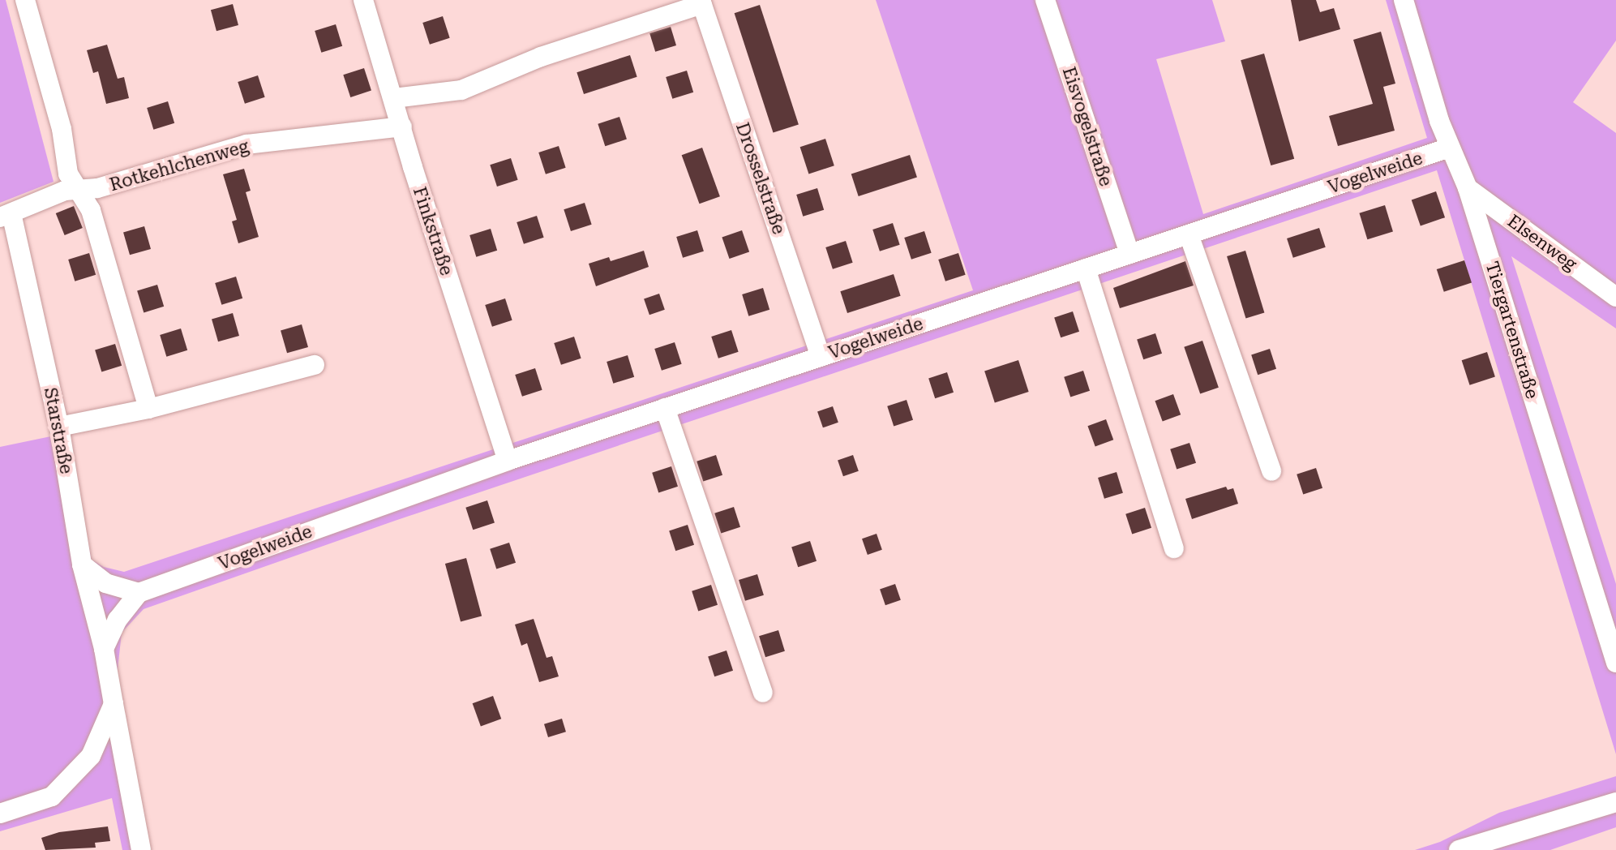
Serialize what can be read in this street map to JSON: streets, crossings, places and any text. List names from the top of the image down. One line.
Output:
{"streets":{"street":["Eisvogelstraße","Rotkehlchenweg","Vogelweide","Drosselstraße","Finkstraße","Elsenweg","Tiergartenstraße","Starstraße"]},"crossings":[["Eisvogelstraße","Vogelweide"],["Rotkehlchenweg","Finkstraße"],["Rotkehlchenweg","Starstraße"],["Vogelweide","Drosselstraße"],["Vogelweide","Finkstraße"],["Vogelweide","Tiergartenstraße"],["Elsenweg","Tiergartenstraße"]]}
